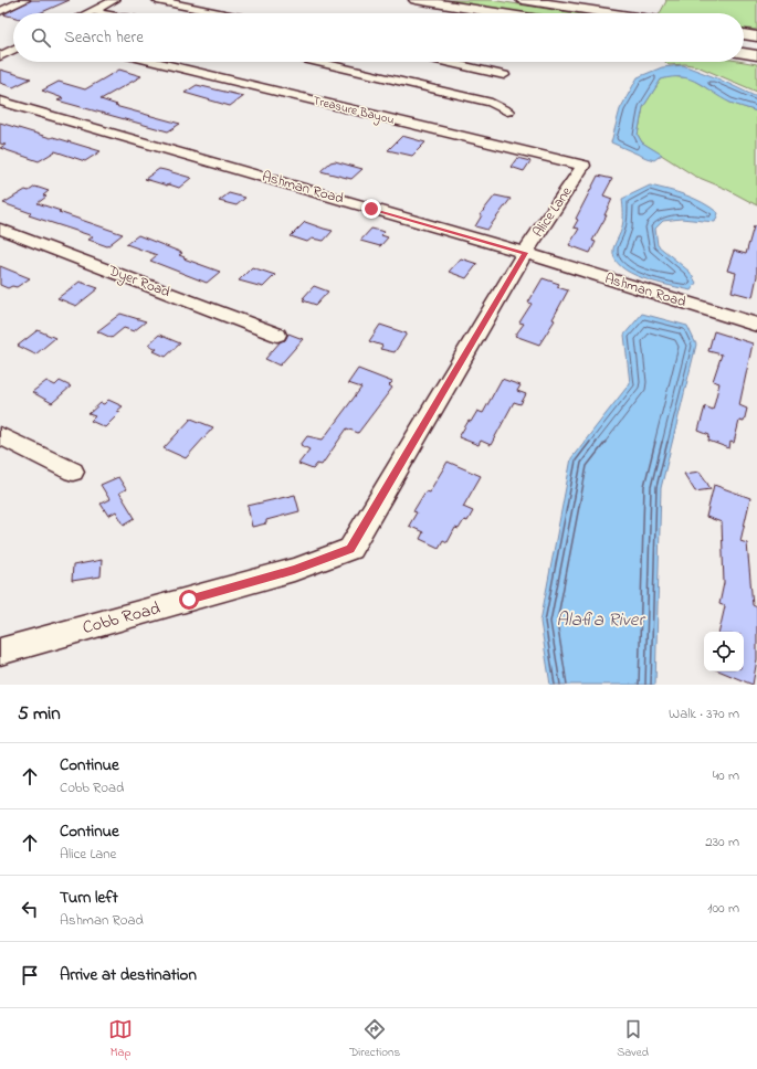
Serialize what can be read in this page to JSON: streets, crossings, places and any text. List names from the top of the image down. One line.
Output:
{"streets":{"street":["Treasure Bayou","Ashman Road","Alice Lane","Dyer Road","Cobb Road"]},"crossings":[["Treasure Bayou","Alice Lane"],["Ashman Road","Alice Lane"],["Alice Lane","Cobb Road"]],"water":["Alafia River"],"page":{"search":"Search here","heading":["5 min","Walk · 370 m"],"list":[["Continue","Cobb Road","40 m"],["Continue","Alice Lane","230 m"],["Turn left","Ashman Road","100 m"],"Arrive at destination"],"nav":["Map","Directions","Saved"]}}
